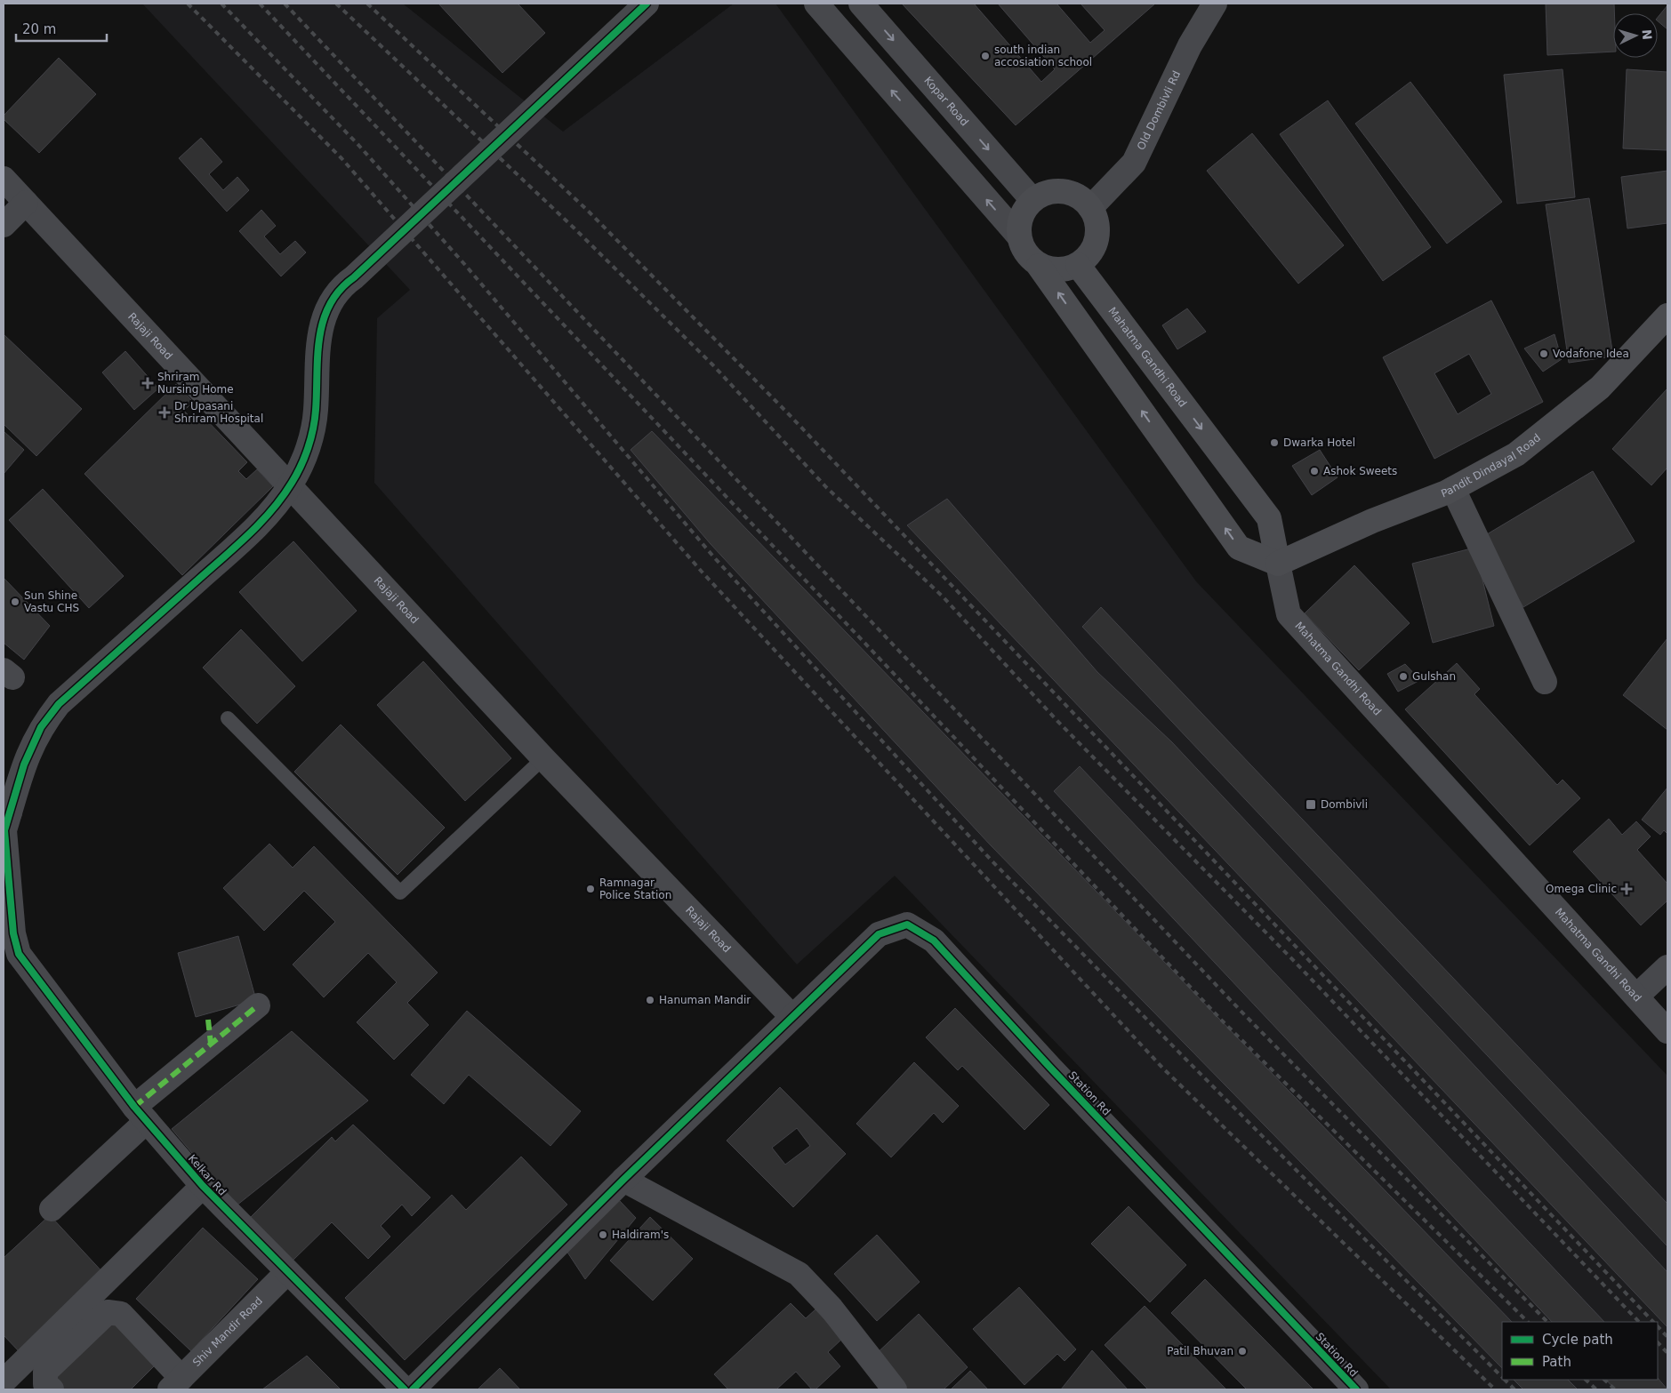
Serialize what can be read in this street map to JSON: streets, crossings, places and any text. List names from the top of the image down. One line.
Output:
{"streets":{"main road":["Mahatma Gandhi Road","Pandit Dindayal Road"],"street":["Kopar Road","Old Dombivli Rd","Rajaji Road","Station Rd","Kelkar Rd","Shiv Mandir Road"]},"crossings":[["Kopar Road","Old Dombivli Rd"],["Kopar Road","Mahatma Gandhi Road"],["Old Dombivli Rd","Mahatma Gandhi Road"],["Rajaji Road","Station Rd"],["Mahatma Gandhi Road","Pandit Dindayal Road"],["Kelkar Rd","Shiv Mandir Road"]],"places":{"other":["south indian accosiation school","Vodafone Idea","Dwarka Hotel","Ashok Sweets","Sun Shine Vastu CHS","Gulshan","Ramnagar Police Station","Hanuman Mandir","Haldiram's","Patil Bhuvan"],"health":["Shriram Nursing Home","Dr Upasani Shriram Hospital","Omega Clinic"],"transit":["Dombivli"]},"legend":["Cycle path","Path"],"scale_bar":"20 m","north":"right"}
